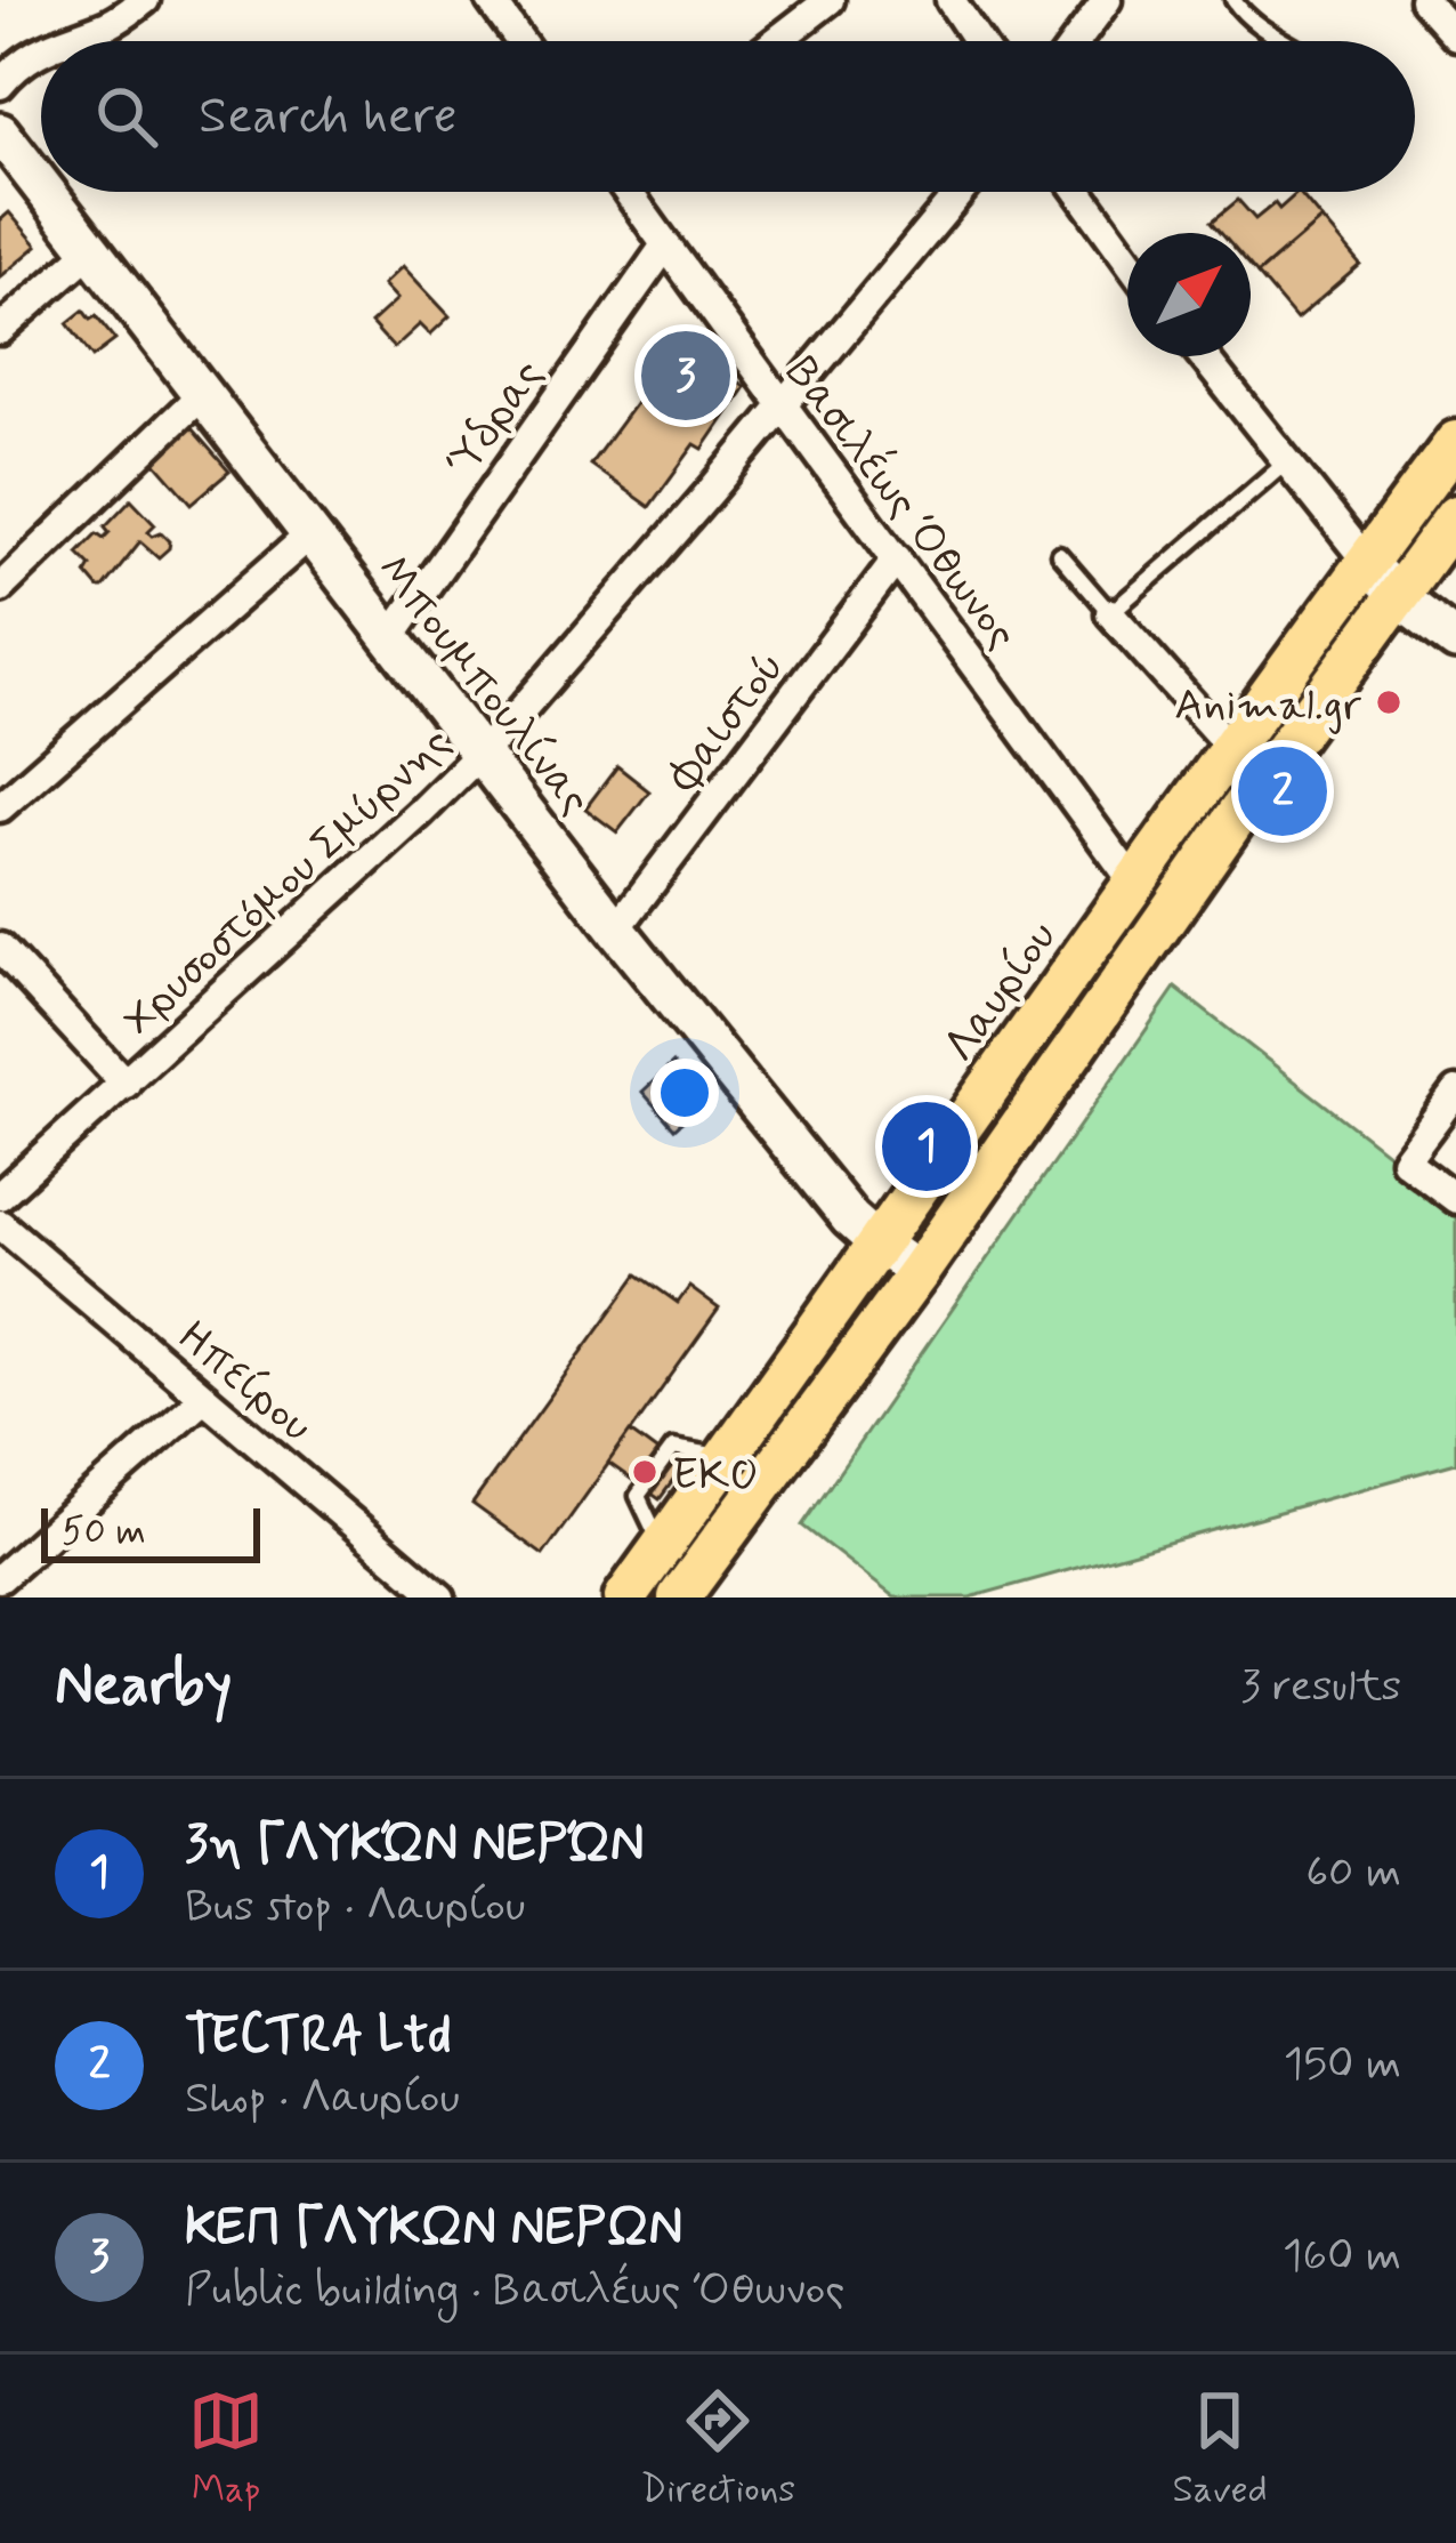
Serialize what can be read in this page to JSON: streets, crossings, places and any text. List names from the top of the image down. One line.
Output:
{"streets":{"main road":["Λαυρίου"],"street":["Ύδρας","Βασιλέως Όθωνος","Μπουμπουλίνας","Φαιστού","Χρυσοστόμου Σμύρνης","Ηπείρου"]},"crossings":[["Ύδρας","Βασιλέως Όθωνος"],["Ύδρας","Μπουμπουλίνας"],["Βασιλέως Όθωνος","Φαιστού"],["Βασιλέως Όθωνος","Χρυσοστόμου Σμύρνης"],["Βασιλέως Όθωνος","Λαυρίου"],["Μπουμπουλίνας","Φαιστού"],["Μπουμπουλίνας","Χρυσοστόμου Σμύρνης"],["Μπουμπουλίνας","Λαυρίου"]],"places":["Animal.gr","EKO"],"scale_bar":"50 m","north":"top right","page":{"search":"Search here","pins":["3","2","1"],"scale":"50 m","heading":["Nearby","3 results"],"list":[{"mark":"1","name":"3η ΓΛΥΚΏΝ ΝΕΡΏΝ","note":"Bus stop · Λαυρίου","value":"60 m"},{"mark":"2","name":"TECTRA Ltd","note":"Shop · Λαυρίου","value":"150 m"},{"mark":"3","name":"ΚΕΠ ΓΛΥΚΩΝ ΝΕΡΩΝ","note":"Public building · Βασιλέως Όθωνος","value":"160 m"}],"nav":["Map","Directions","Saved"]}}
